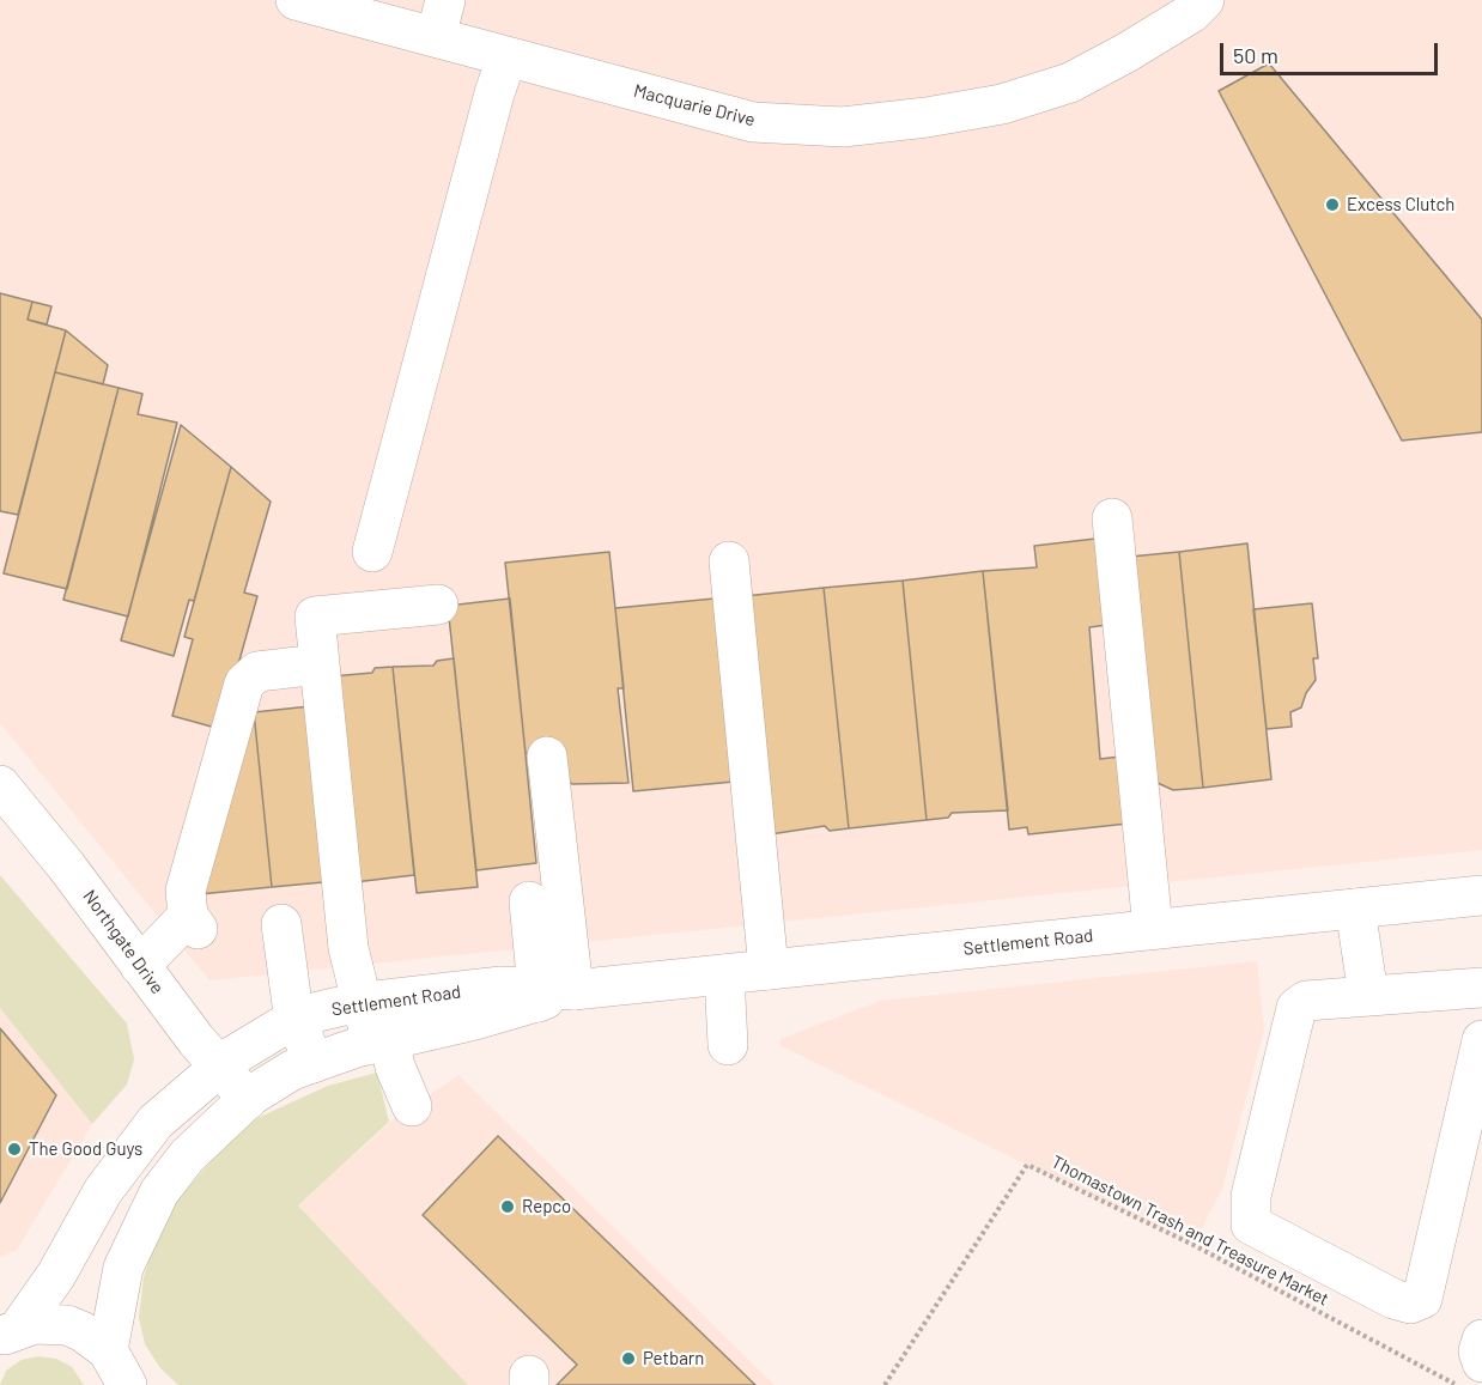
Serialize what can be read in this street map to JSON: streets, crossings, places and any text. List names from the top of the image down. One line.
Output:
{"streets":{"main road":["Macquarie Drive","Northgate Drive","Settlement Road"],"path":["Thomastown Trash and Treasure Market"]},"crossings":[["Northgate Drive","Settlement Road"]],"places":["Excess Clutch","The Good Guys","Repco","Petbarn"],"scale_bar":"50 m"}
